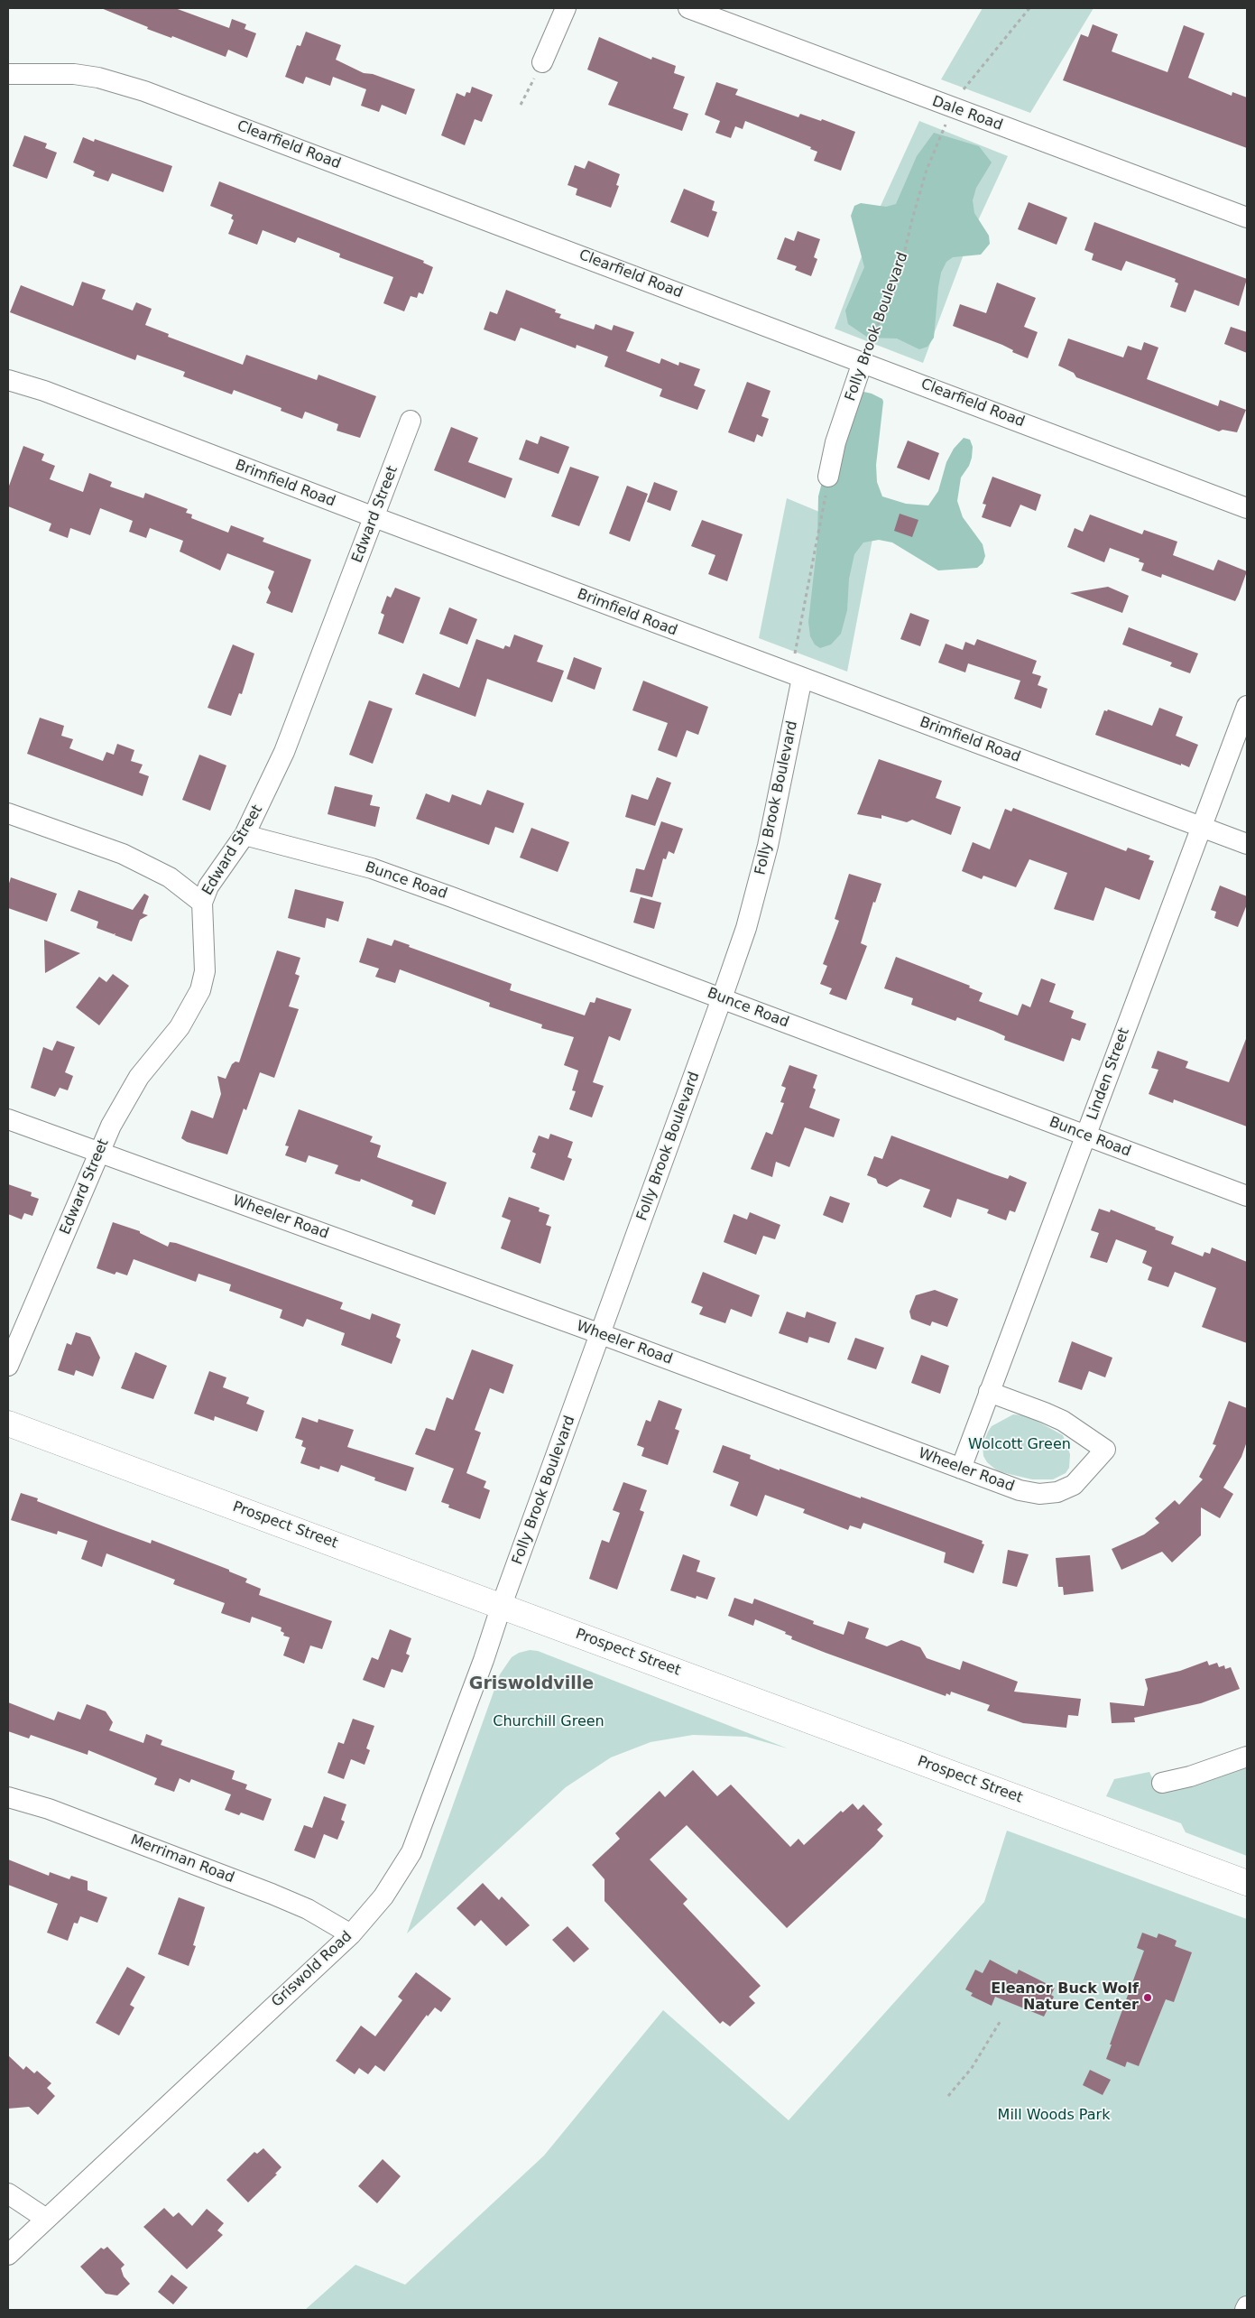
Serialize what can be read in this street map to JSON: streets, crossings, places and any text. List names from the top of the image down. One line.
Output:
{"streets":{"main road":["Prospect Street"],"street":["Dale Road","Clearfield Road","Folly Brook Boulevard","Brimfield Road","Edward Street","Bunce Road","Linden Street","Wheeler Road","Merriman Road","Griswold Road"]},"crossings":[["Dale Road","Folly Brook Boulevard"],["Clearfield Road","Folly Brook Boulevard"],["Folly Brook Boulevard","Brimfield Road"],["Folly Brook Boulevard","Bunce Road"],["Folly Brook Boulevard","Wheeler Road"],["Folly Brook Boulevard","Prospect Street"],["Folly Brook Boulevard","Griswold Road"],["Brimfield Road","Edward Street"],["Brimfield Road","Linden Street"],["Edward Street","Bunce Road"],["Edward Street","Wheeler Road"],["Bunce Road","Linden Street"],["Linden Street","Wheeler Road"],["Prospect Street","Griswold Road"],["Merriman Road","Griswold Road"]],"districts":["Griswoldville"],"parks":["Wolcott Green","Churchill Green","Mill Woods Park"],"places":["Eleanor Buck Wolf Nature Center"]}
